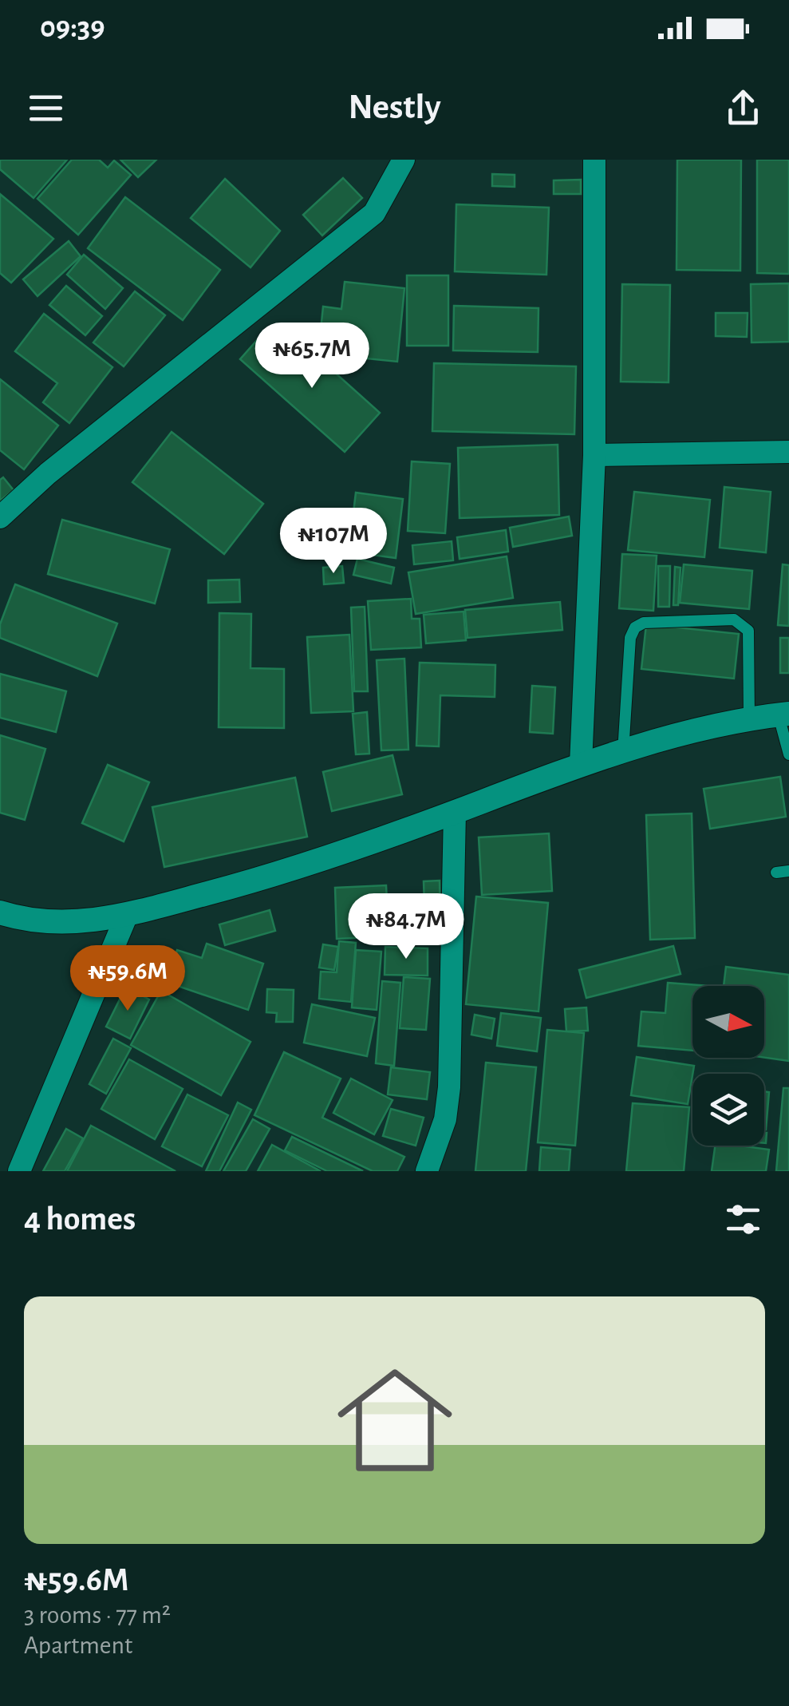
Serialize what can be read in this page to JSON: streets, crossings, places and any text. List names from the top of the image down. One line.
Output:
{"north":"right","page":{"status":"09:39","header":"Nestly","price":["₦65.7M","₦107M","₦84.7M","₦59.6M"],"heading":"4 homes","list":[{"name":"₦59.6M","note":"3 rooms · 77 m² · Apartment"}]}}
